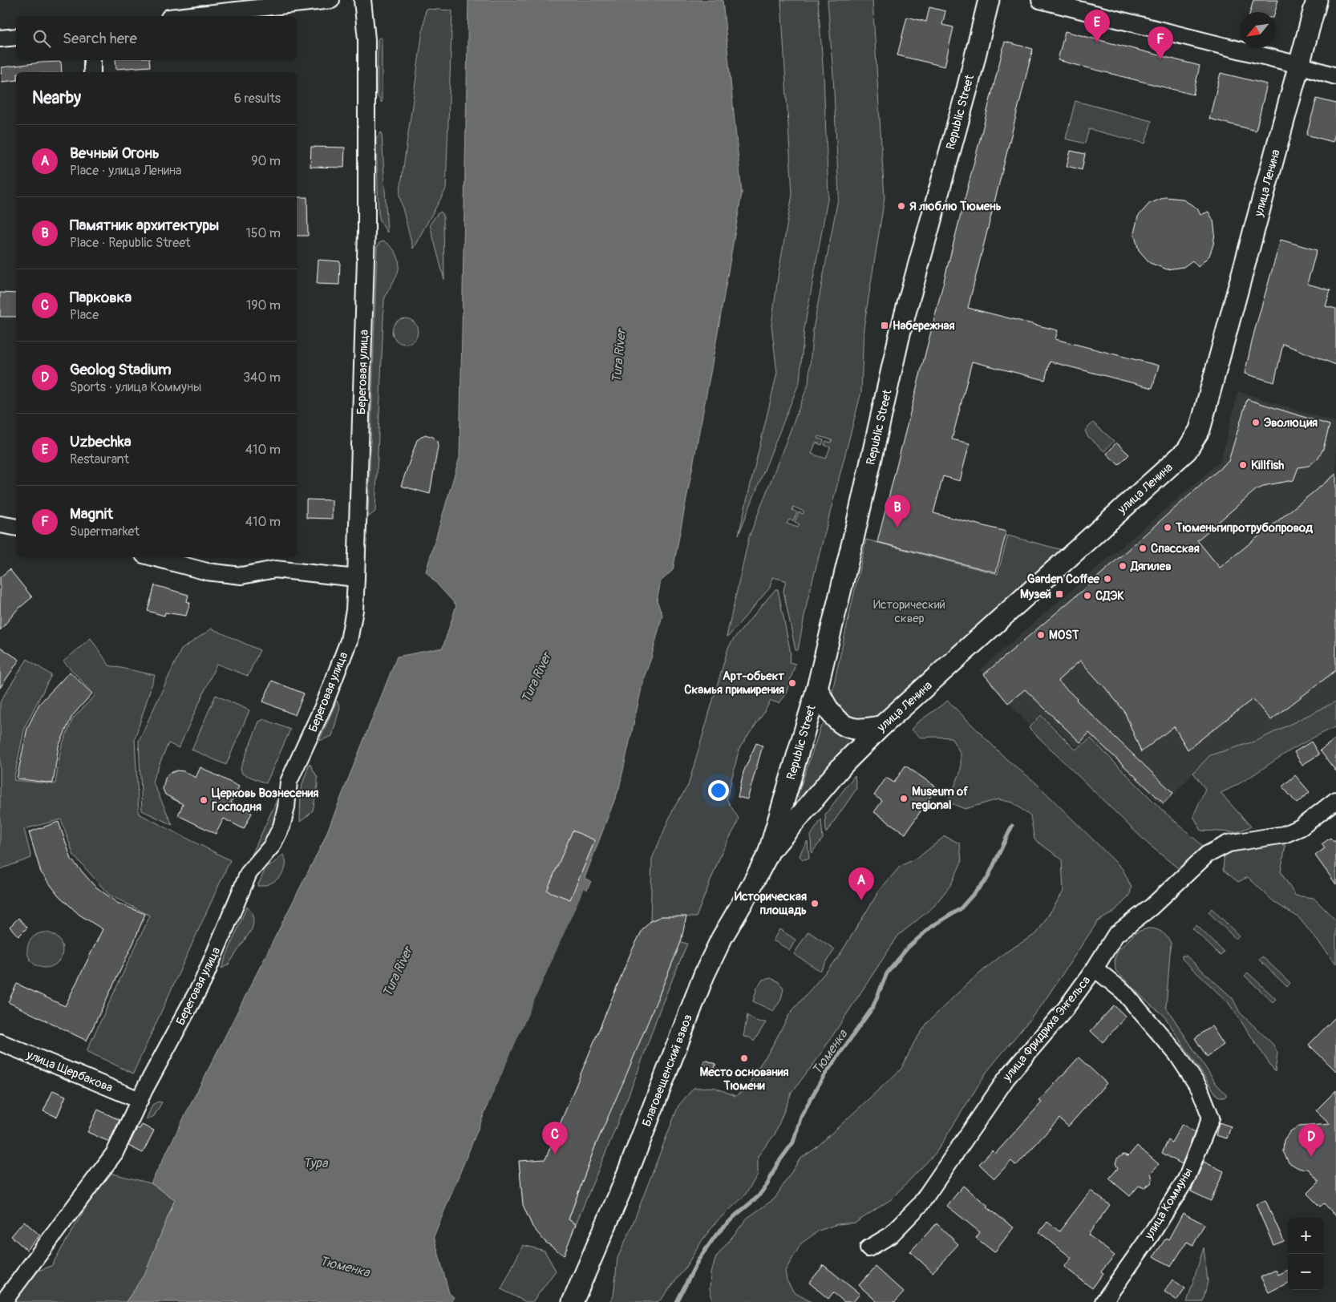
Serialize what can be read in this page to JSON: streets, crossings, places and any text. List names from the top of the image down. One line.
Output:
{"streets":{"main road":["Republic Street","улица Ленина","Благовещенский взвоз"],"street":["Береговая улица","улица Фридриха Энгельса","улица Щербакова","улица Коммуны"]},"crossings":[["Republic Street","улица Ленина"],["Republic Street","Благовещенский взвоз"],["улица Ленина","Благовещенский взвоз"],["Береговая улица","улица Щербакова"],["улица Фридриха Энгельса","улица Коммуны"]],"water":["Tura River","Тюменка","Тура"],"parks":["Исторический сквер"],"places":{"other":["Я люблю Тюмень","Эволюция","Killfish","Тюменьгипротрубопровод","Спасская","Дягилев","Garden Coffee","СДЭК","MOST","Арт-обьект Скамья примирения","Museum of regional","Церковь Вознесения Господня","Историческая площадь","Место основания Тюмени"],"transit":["Набережная","Музей"]},"north":"bottom left","page":{"pins":["E","F","B","A","C","D"],"search":"Search here","heading":["Nearby","6 results"],"list":[{"mark":"A","name":"Вечный Огонь","note":"Place · улица Ленина","value":"90 m"},{"mark":"B","name":"Памятник архитектуры","note":"Place · Republic Street","value":"150 m"},{"mark":"C","name":"Парковка","note":"Place","value":"190 m"},{"mark":"D","name":"Geolog Stadium","note":"Sports · улица Коммуны","value":"340 m"},{"mark":"E","name":"Uzbechka","note":"Restaurant","value":"410 m"},{"mark":"F","name":"Magnit","note":"Supermarket","value":"410 m"}],"map_buttons":["+","−"]}}
